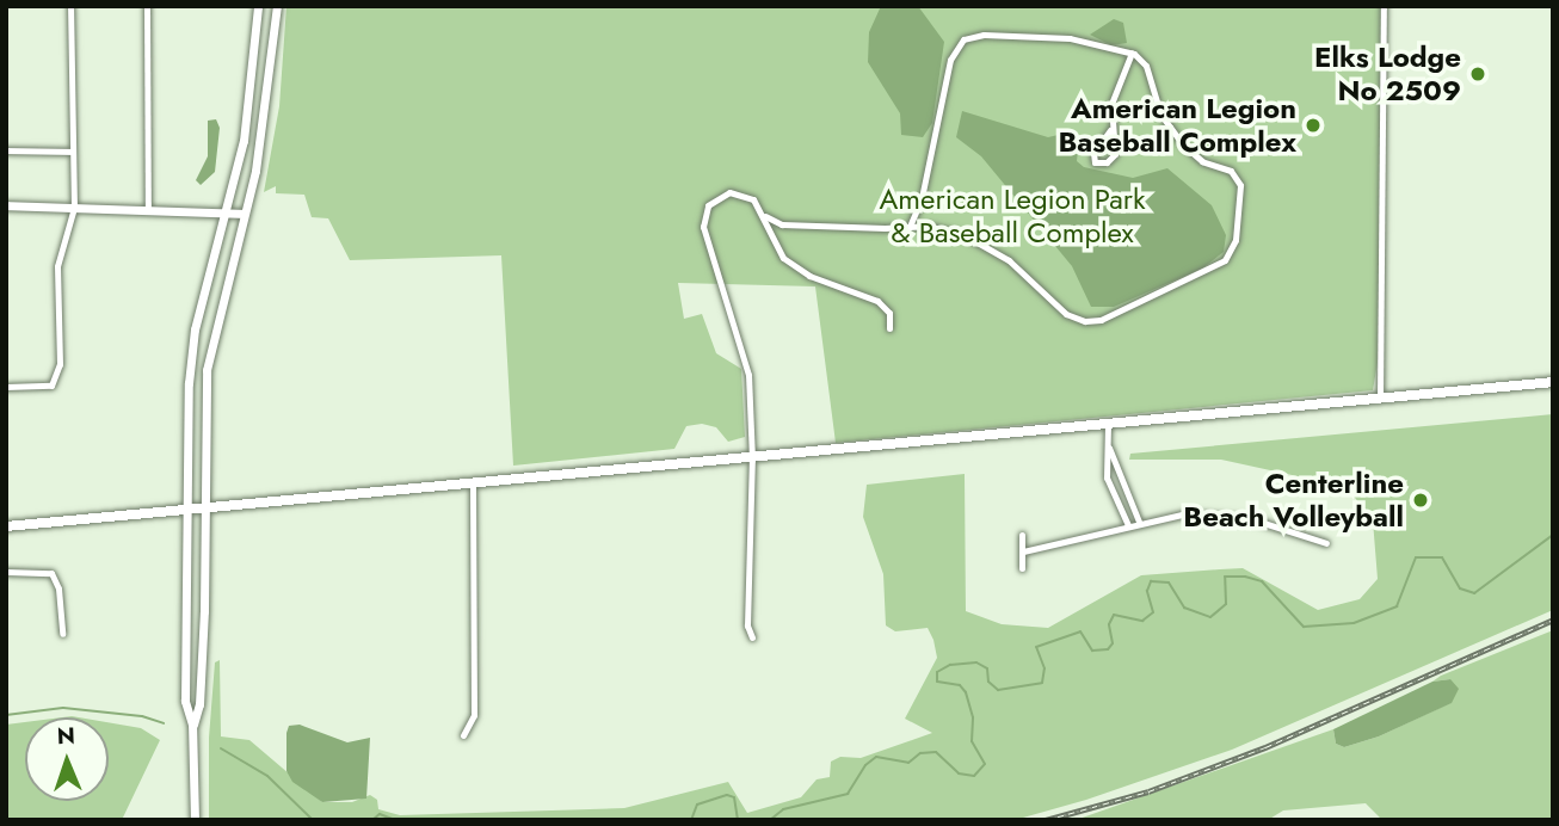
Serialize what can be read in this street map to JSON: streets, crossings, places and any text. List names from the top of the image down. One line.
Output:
{"parks":["American Legion Park & Baseball Complex"],"places":["Elks Lodge No 2509","American Legion Baseball Complex","Centerline Beach Volleyball"],"north":"top"}
